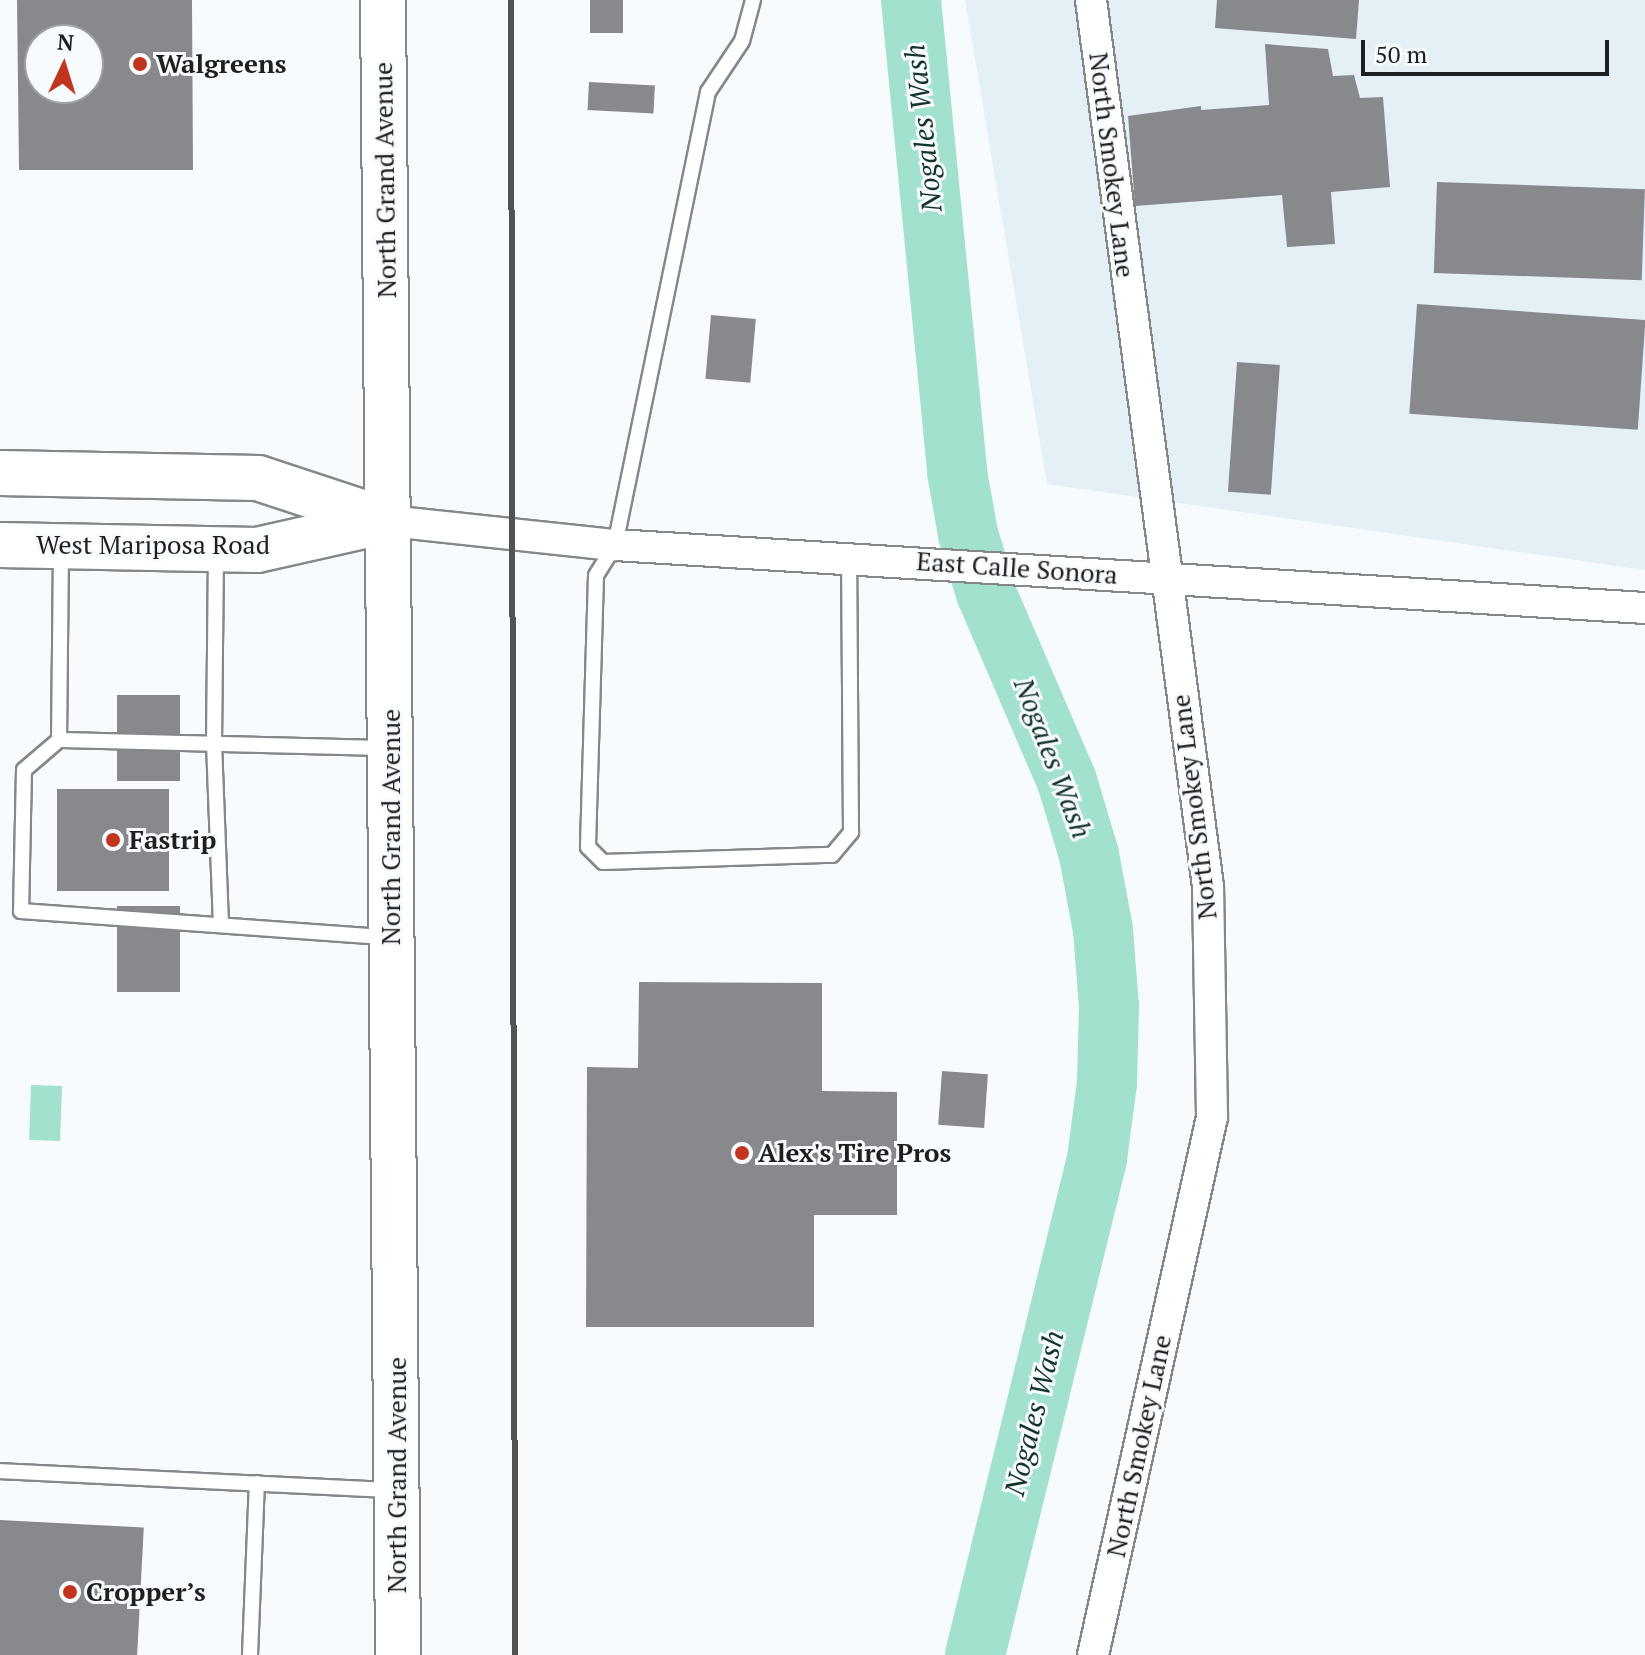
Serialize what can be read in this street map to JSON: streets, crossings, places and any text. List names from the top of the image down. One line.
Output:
{"streets":{"main road":["North Grand Avenue","West Mariposa Road"],"street":["North Smokey Lane","East Calle Sonora"]},"crossings":[["North Smokey Lane","East Calle Sonora"],["North Grand Avenue","West Mariposa Road"],["North Grand Avenue","East Calle Sonora"],["West Mariposa Road","East Calle Sonora"]],"water":["Nogales Wash"],"places":["Walgreens","Fastrip","Alex's Tire Pros","Cropper’s"],"scale_bar":"50 m","north":"top"}
